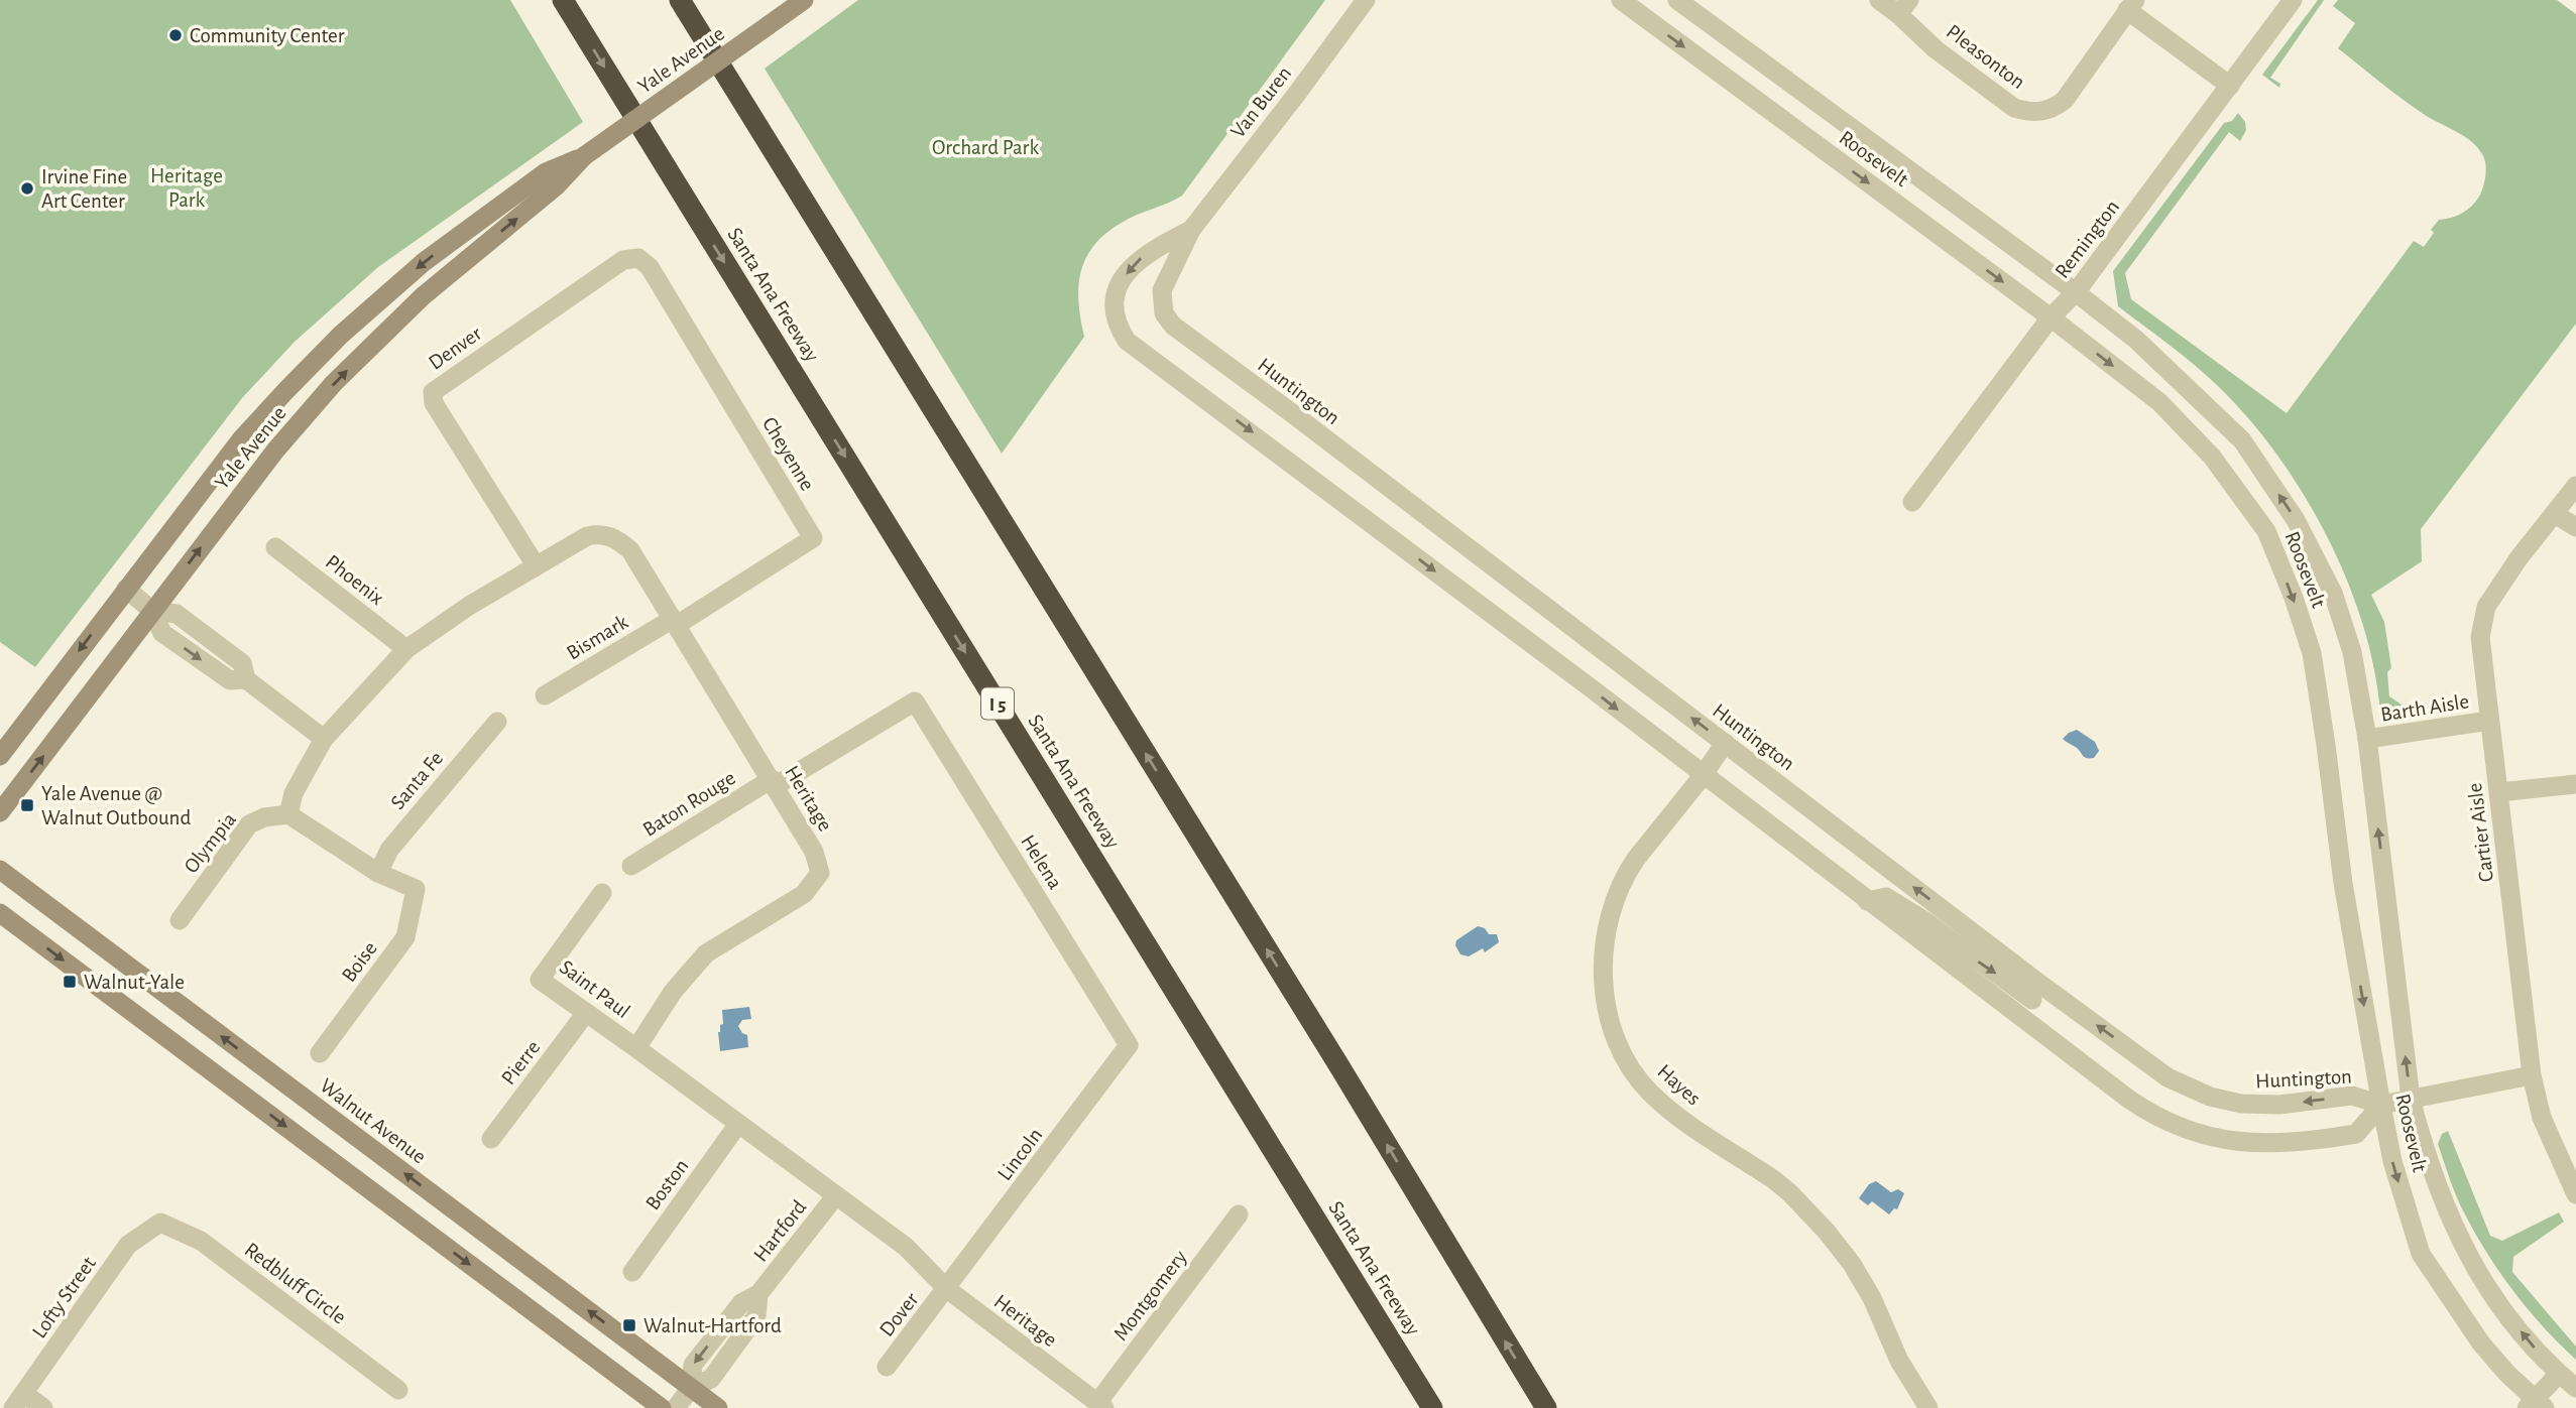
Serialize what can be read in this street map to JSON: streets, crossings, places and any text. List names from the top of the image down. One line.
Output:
{"streets":{"highway":["Santa Ana Freeway","I 5"],"main road":["Yale Avenue","Walnut Avenue"],"street":["Pleasonton","Van Buren","Roosevelt","Remington","Denver","Huntington","Cheyenne","Phoenix","Bismark","Barth Aisle","Santa Fe","Heritage","Baton Rouge","Cartier Aisle","Olympia","Helena","Boise","Saint Paul","Pierre","Hayes","Lincoln","Boston","Hartford","Redbluff Circle","Montgomery","Lofty Street","Dover"]},"crossings":[["Van Buren","Huntington"],["Roosevelt","Remington"],["Roosevelt","Huntington"],["Roosevelt","Barth Aisle"],["Denver","Cheyenne"],["Denver","Heritage"],["Huntington","Cartier Aisle"],["Huntington","Hayes"],["Cheyenne","Bismark"],["Cheyenne","Heritage"],["Phoenix","Heritage"],["Bismark","Heritage"],["Barth Aisle","Cartier Aisle"],["Santa Fe","Boise"],["Heritage","Baton Rouge"],["Heritage","Olympia"],["Heritage","Saint Paul"],["Heritage","Lincoln"],["Heritage","Boston"],["Heritage","Hartford"],["Heritage","Montgomery"],["Heritage","Dover"],["Baton Rouge","Helena"],["Helena","Lincoln"],["Saint Paul","Pierre"],["Walnut Avenue","Hartford"],["Lincoln","Dover"],["Redbluff Circle","Lofty Street"]],"parks":["Orchard Park","Heritage Park"],"places":{"other":["Community Center","Irvine Fine Art Center"],"transit":["Yale Avenue @ Walnut Outbound","Walnut-Yale","Walnut-Hartford"]}}
